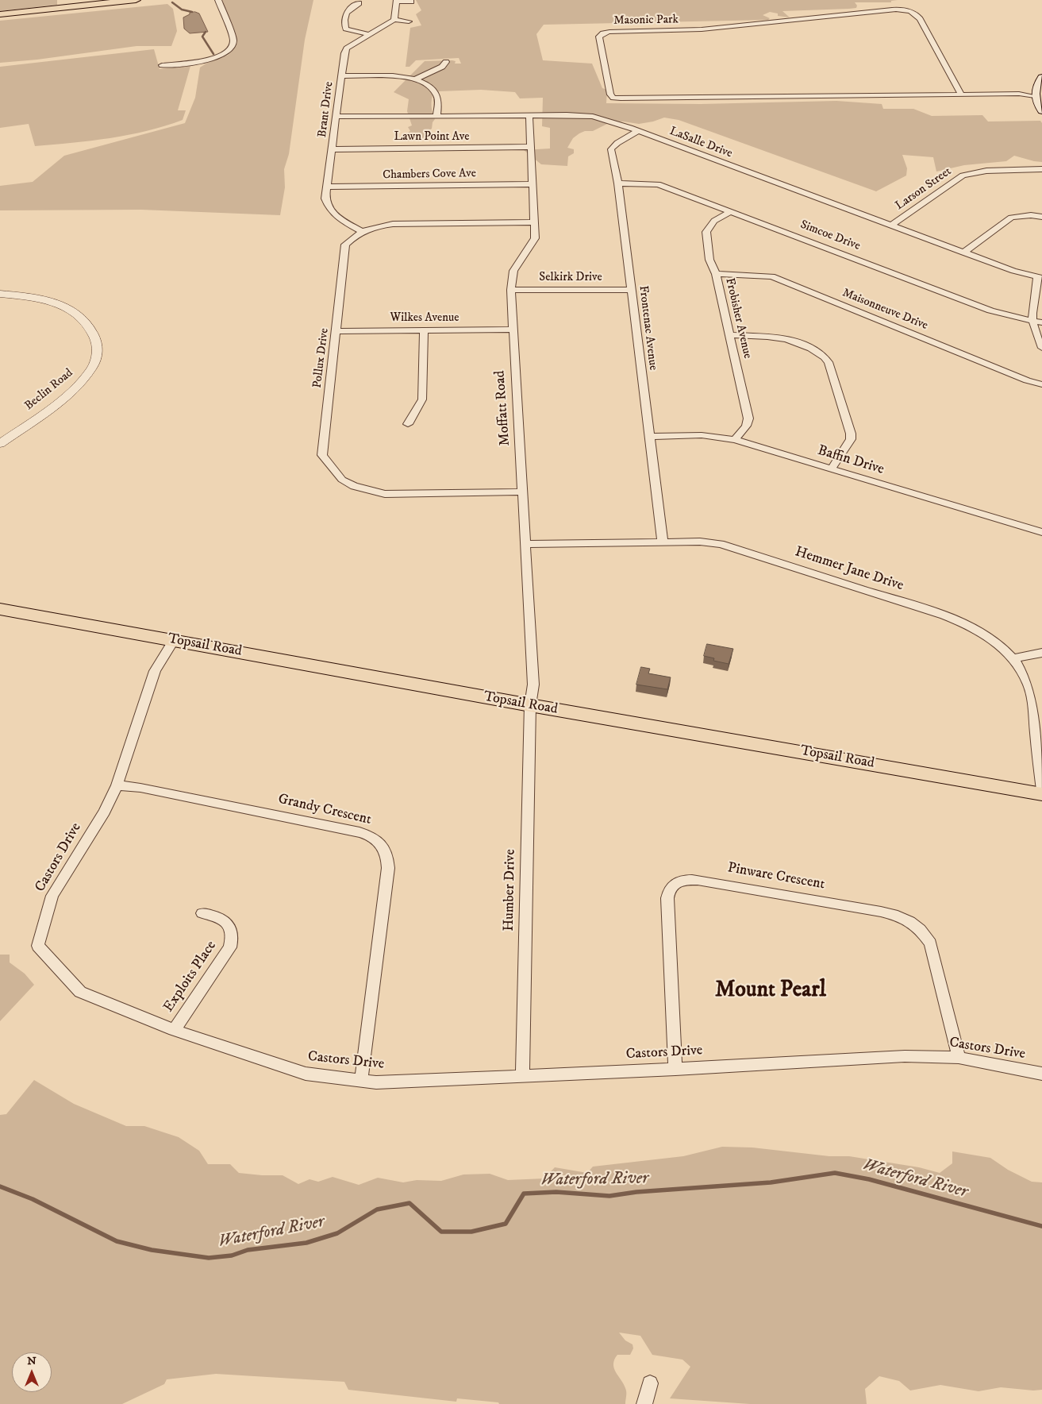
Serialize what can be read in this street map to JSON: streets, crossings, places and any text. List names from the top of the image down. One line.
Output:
{"streets":{"main road":["Topsail Road"],"street":["Masonic Park","Brant Drive","Lawn Point Ave","LaSalle Drive","Chambers Cove Ave","Larson Street","Simcoe Drive","Selkirk Drive","Maisonneuve Drive","Wilkes Avenue","Frobisher Avenue","Frontenac Avenue","Pollux Drive","Beclin Road","Moffatt Road","Baffin Drive","Hemmer Jane Drive","Grandy Crescent","Castors Drive","Pinware Crescent","Humber Drive","Exploits Place"]},"crossings":[["Brant Drive","Lawn Point Ave"],["Brant Drive","LaSalle Drive"],["Brant Drive","Chambers Cove Ave"],["Brant Drive","Pollux Drive"],["Lawn Point Ave","Moffatt Road"],["LaSalle Drive","Larson Street"],["LaSalle Drive","Frontenac Avenue"],["LaSalle Drive","Moffatt Road"],["Chambers Cove Ave","Moffatt Road"],["Simcoe Drive","Frobisher Avenue"],["Simcoe Drive","Frontenac Avenue"],["Selkirk Drive","Frontenac Avenue"],["Selkirk Drive","Moffatt Road"],["Maisonneuve Drive","Frobisher Avenue"],["Wilkes Avenue","Pollux Drive"],["Wilkes Avenue","Moffatt Road"],["Frobisher Avenue","Baffin Drive"],["Frontenac Avenue","Baffin Drive"],["Frontenac Avenue","Hemmer Jane Drive"],["Pollux Drive","Moffatt Road"],["Moffatt Road","Hemmer Jane Drive"],["Moffatt Road","Topsail Road"],["Moffatt Road","Humber Drive"],["Topsail Road","Castors Drive"],["Topsail Road","Humber Drive"],["Grandy Crescent","Castors Drive"],["Castors Drive","Pinware Crescent"],["Castors Drive","Humber Drive"],["Castors Drive","Exploits Place"]],"districts":["Mount Pearl"],"water":["Waterford River"],"north":"top"}
